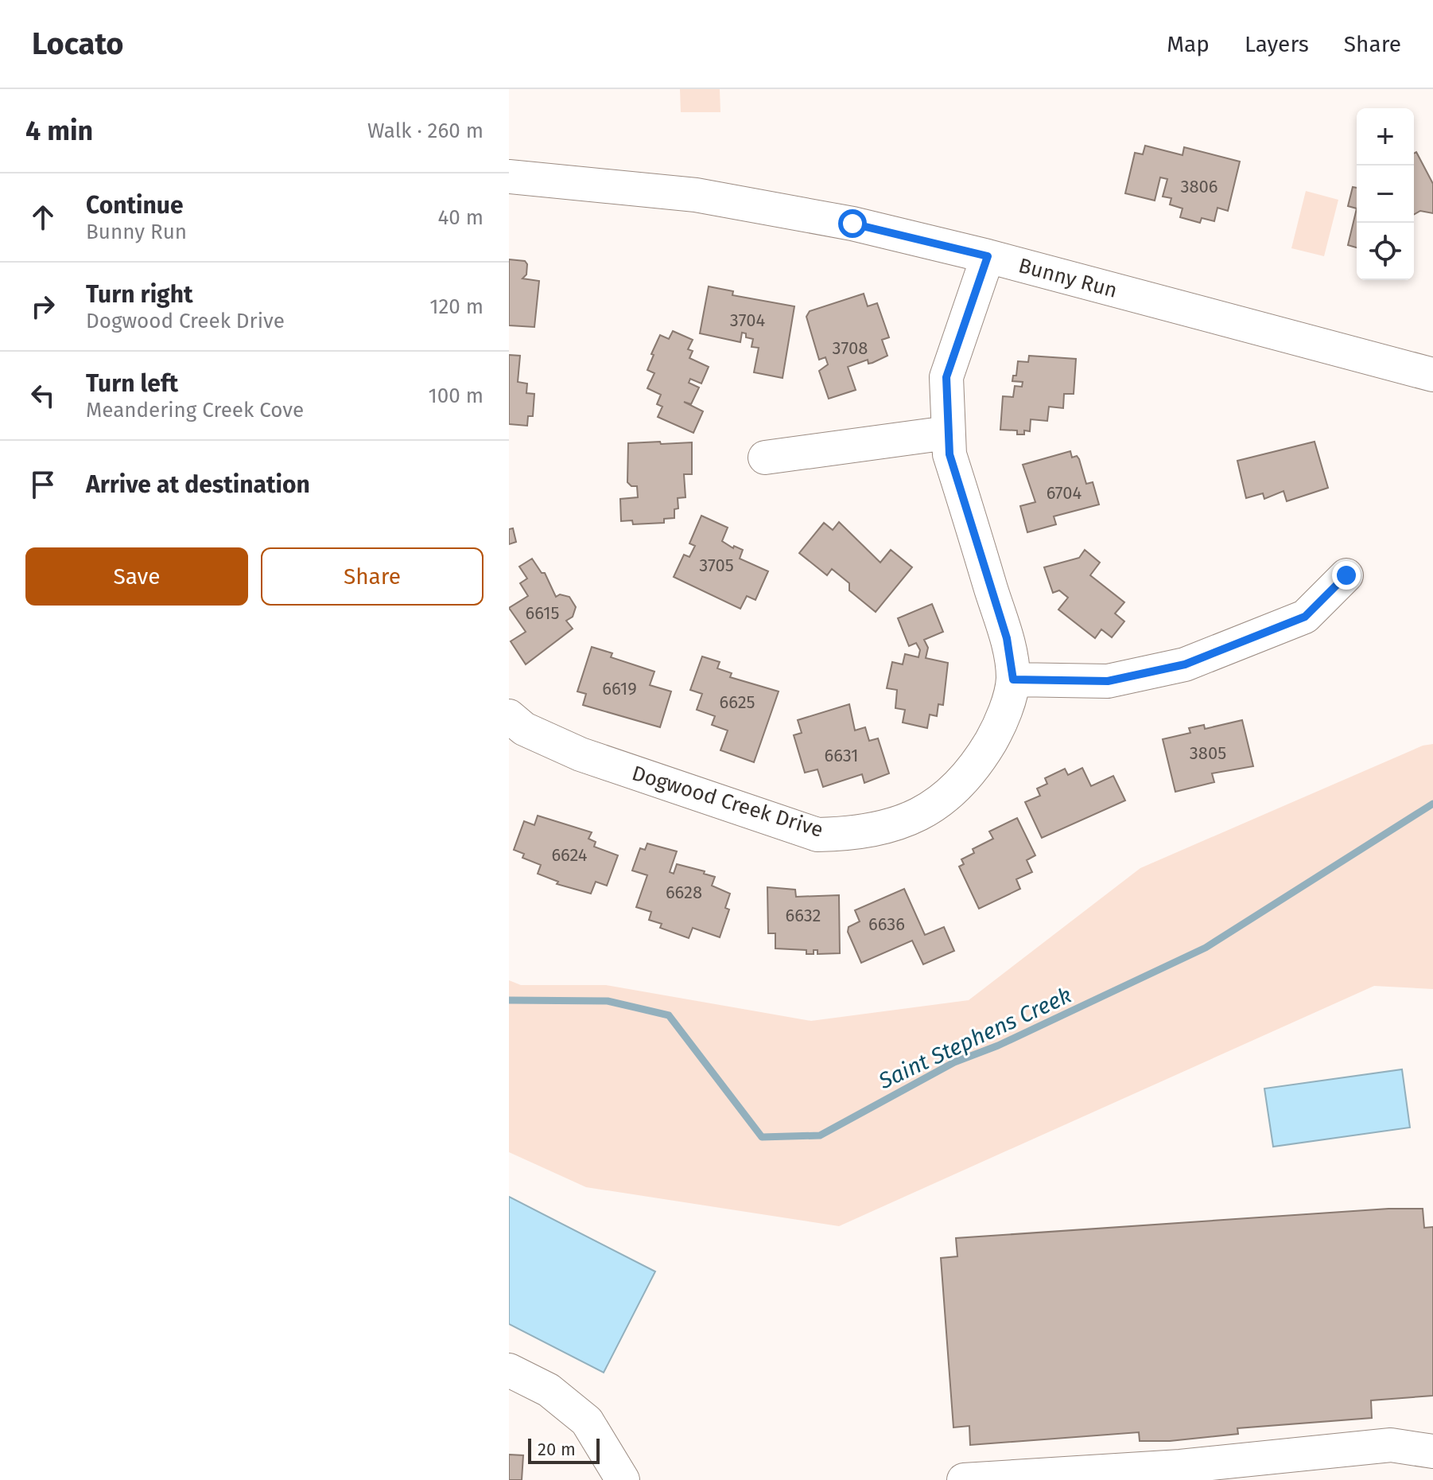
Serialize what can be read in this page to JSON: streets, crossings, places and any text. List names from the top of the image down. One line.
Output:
{"streets":{"street":["Bunny Run","Dogwood Creek Drive"]},"crossings":[["Bunny Run","Dogwood Creek Drive"]],"water":["Saint Stephens Creek"],"house_numbers":["3806","3704","3708","6704","3705","6615","6619","6625","3805","6631","6624","6628","6632","6636"],"scale_bar":"20 m","page":{"header":"Locato","nav":["Map","Layers","Share"],"heading":["4 min","Walk · 260 m"],"map_buttons":["+","−"],"list":[["Continue","Bunny Run","40 m"],["Turn right","Dogwood Creek Drive","120 m"],["Turn left","Meandering Creek Cove","100 m"],"Arrive at destination"],"buttons":["Save","Share"],"scale":"20 m"}}
